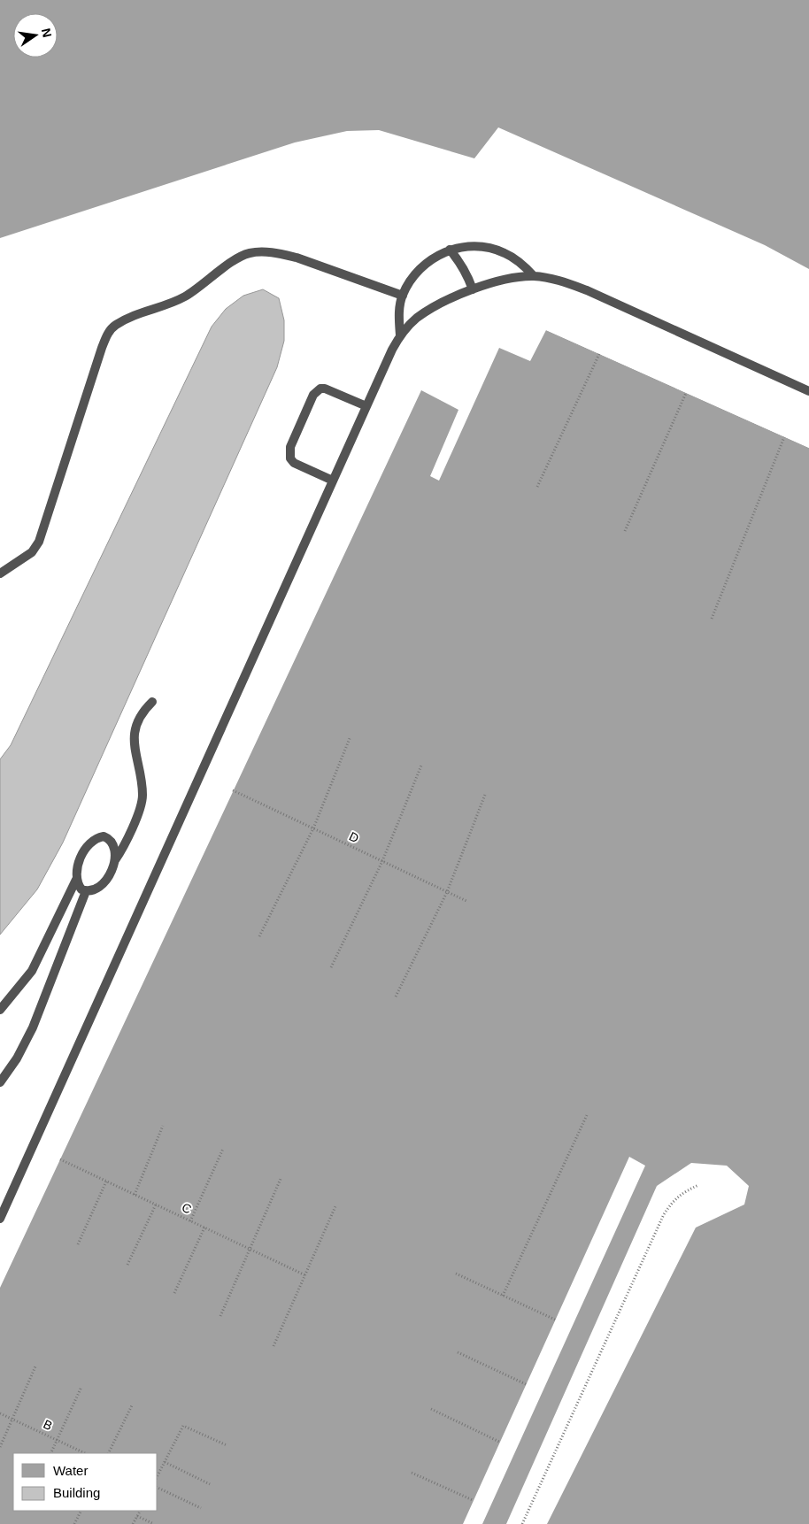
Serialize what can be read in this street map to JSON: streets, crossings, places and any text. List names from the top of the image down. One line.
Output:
{"streets":{"path":["D","C","B"]},"legend":["Water","Building"],"north":"right"}
